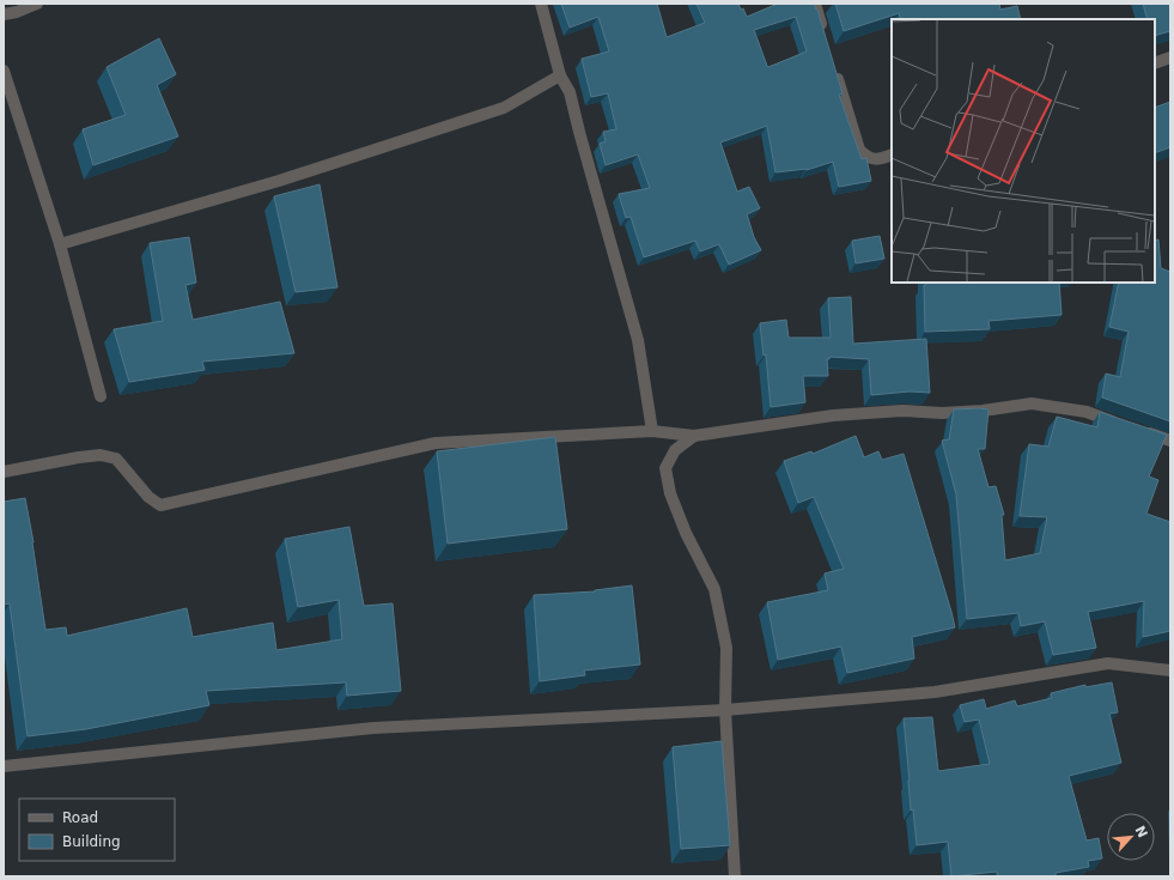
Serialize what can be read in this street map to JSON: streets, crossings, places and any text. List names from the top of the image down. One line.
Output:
{"legend":["Road","Building"],"north":"top right"}
